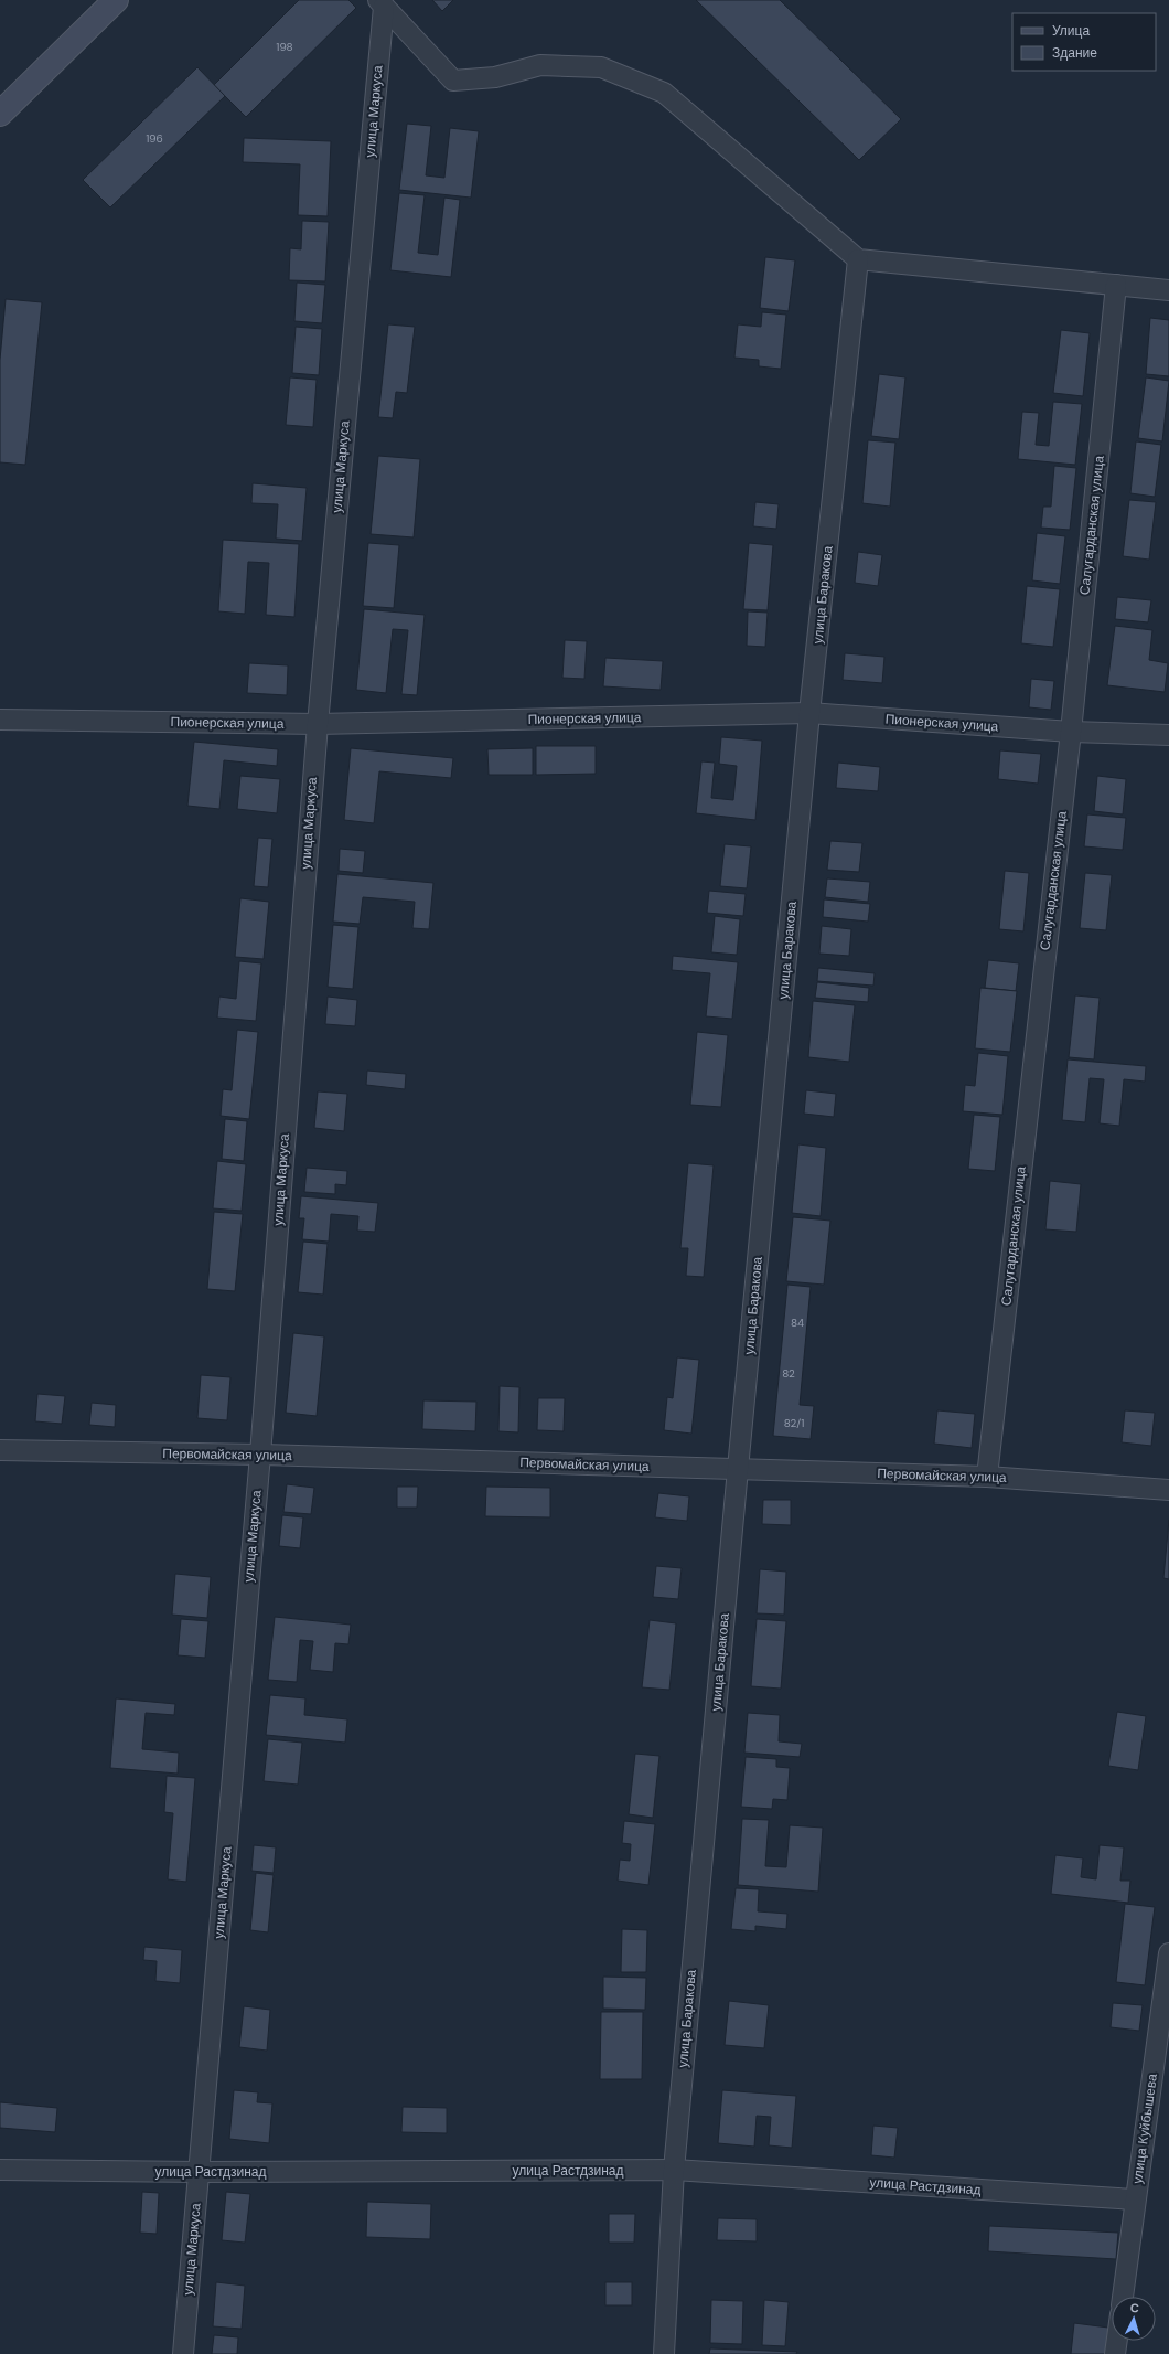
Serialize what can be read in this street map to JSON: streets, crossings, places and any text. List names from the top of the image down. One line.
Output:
{"streets":{"street":["улица Маркуса","Салугарданская улица","улица Баракова","Пионерская улица","Первомайская улица","улица Куйбышева","улица Растдзинад"]},"crossings":[["улица Маркуса","Пионерская улица"],["улица Маркуса","Первомайская улица"],["улица Маркуса","улица Растдзинад"],["Салугарданская улица","Пионерская улица"],["Салугарданская улица","Первомайская улица"],["улица Баракова","Пионерская улица"],["улица Баракова","Первомайская улица"],["улица Баракова","улица Растдзинад"],["улица Куйбышева","улица Растдзинад"]],"house_numbers":["198","196","84","82","82/1"],"legend":["Улица","Здание"],"north":"top"}
